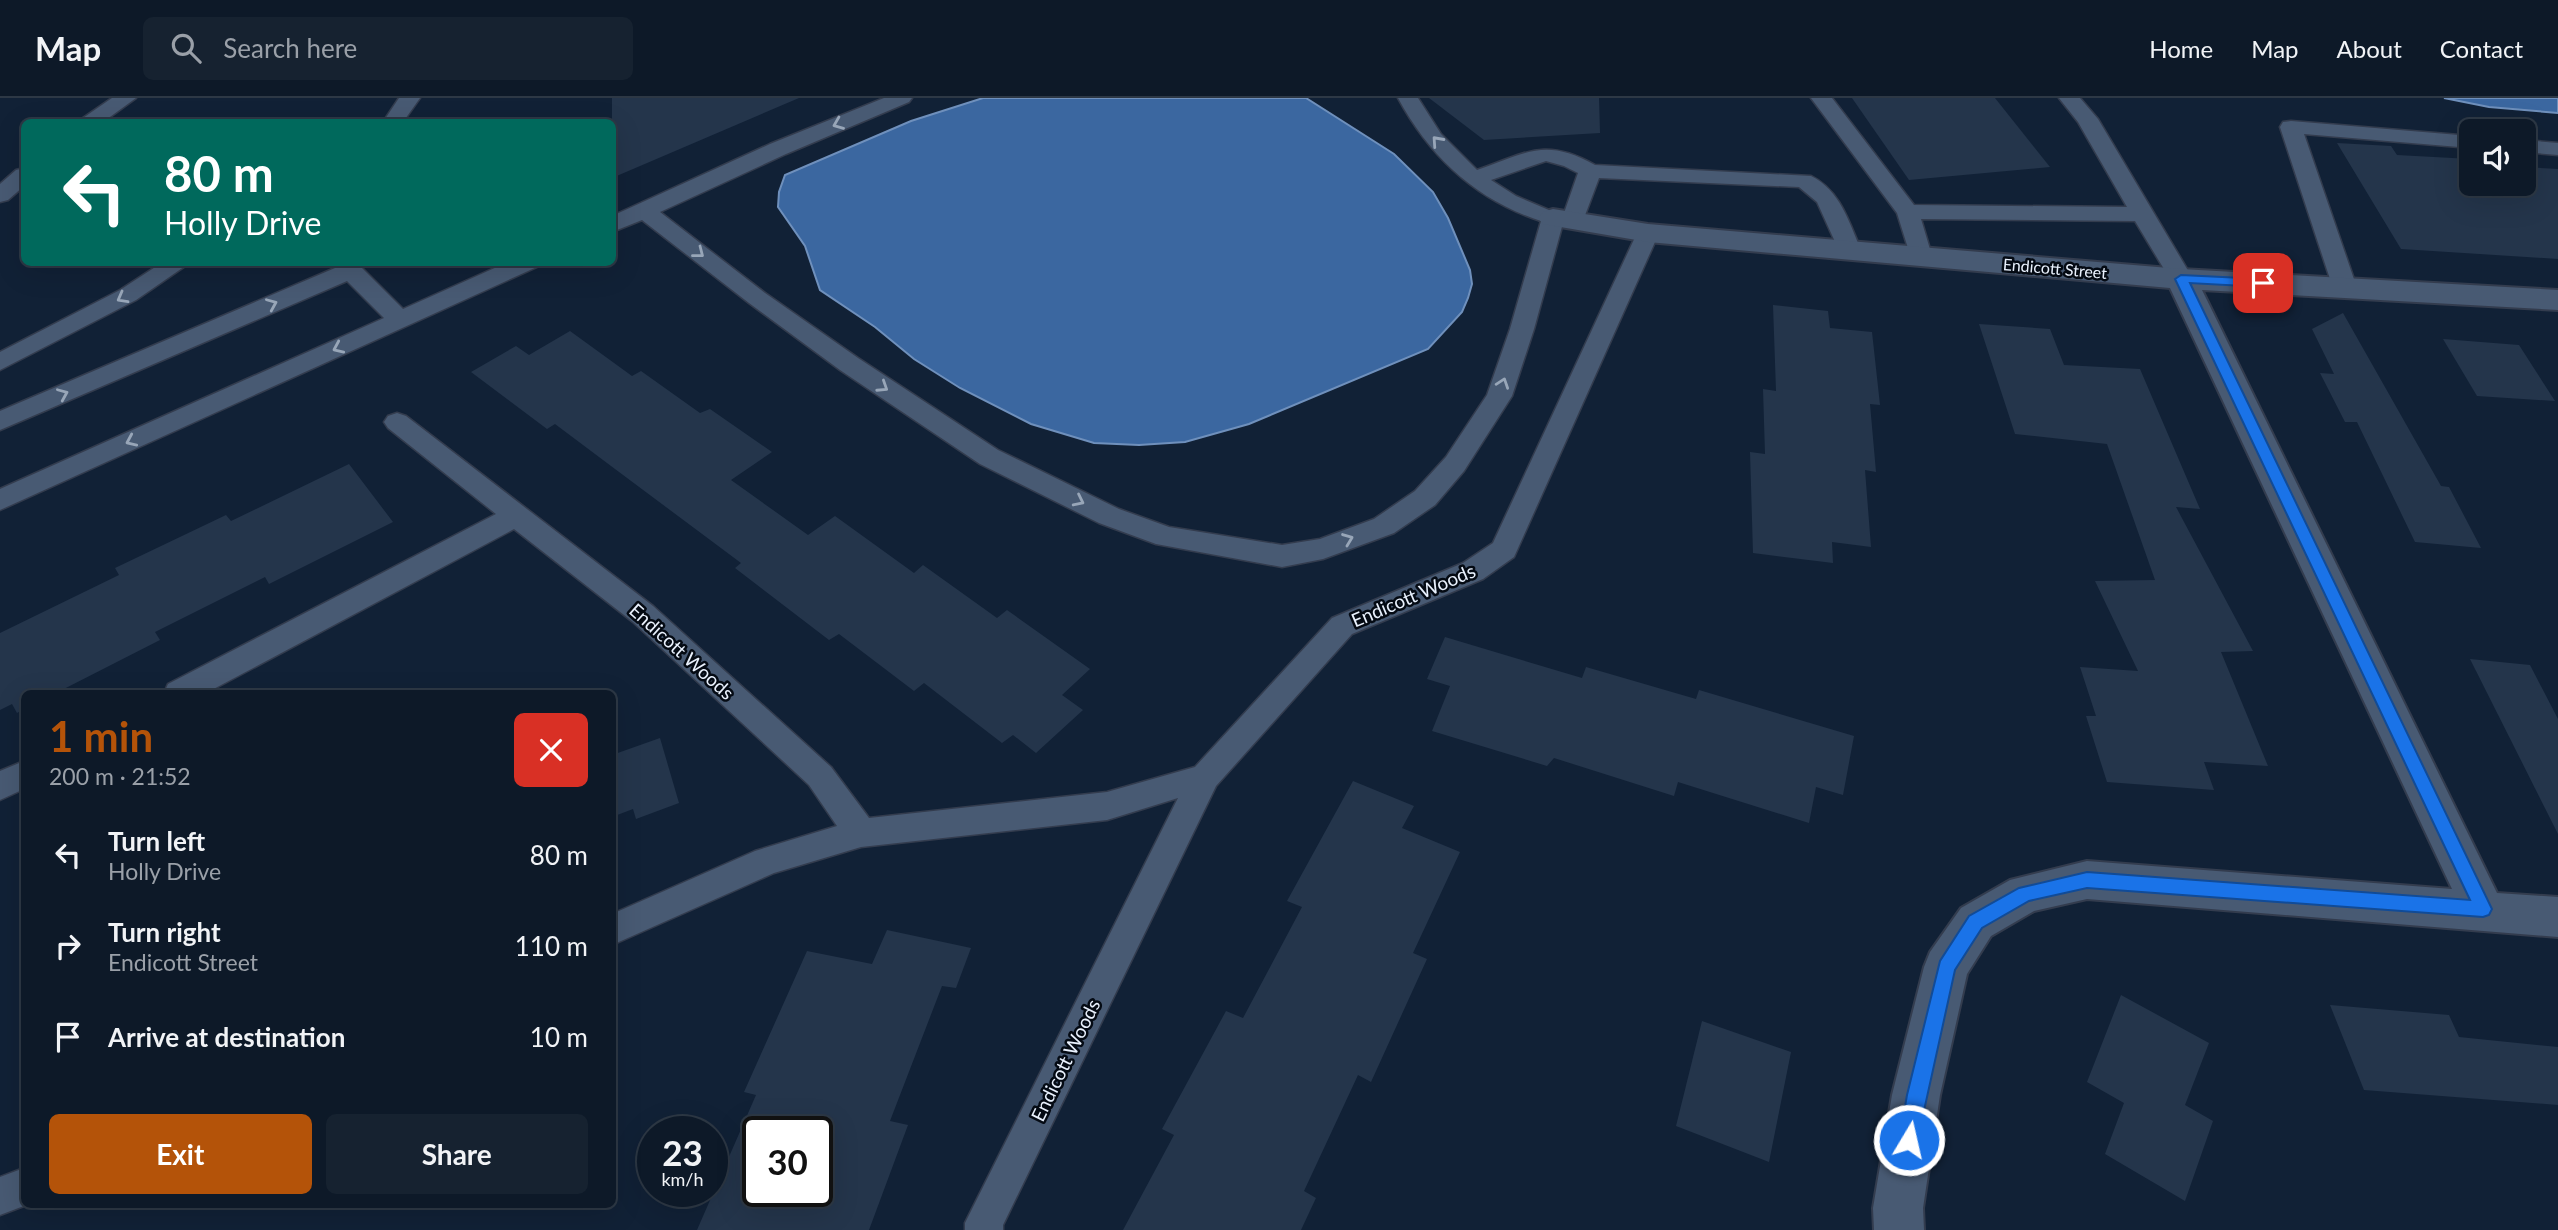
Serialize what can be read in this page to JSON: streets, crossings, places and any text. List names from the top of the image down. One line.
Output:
{"streets":{"street":["Endicott Street"],"lane":["Endicott Woods"]},"crossings":[["Endicott Street","Endicott Woods"]],"page":{"header":"Map","search":"Search here","nav":["Home","Map","About","Contact"],"turn":["80 m","Holly Drive"],"heading":["1 min","200 m · 21:52"],"list":[{"name":"Turn left","note":"Holly Drive","value":"80 m"},{"name":"Turn right","note":"Endicott Street","value":"110 m"},{"name":"Arrive at destination","value":"10 m"}],"buttons":["Exit","Share"],"speed":"23 km/h","limit":"30"}}
